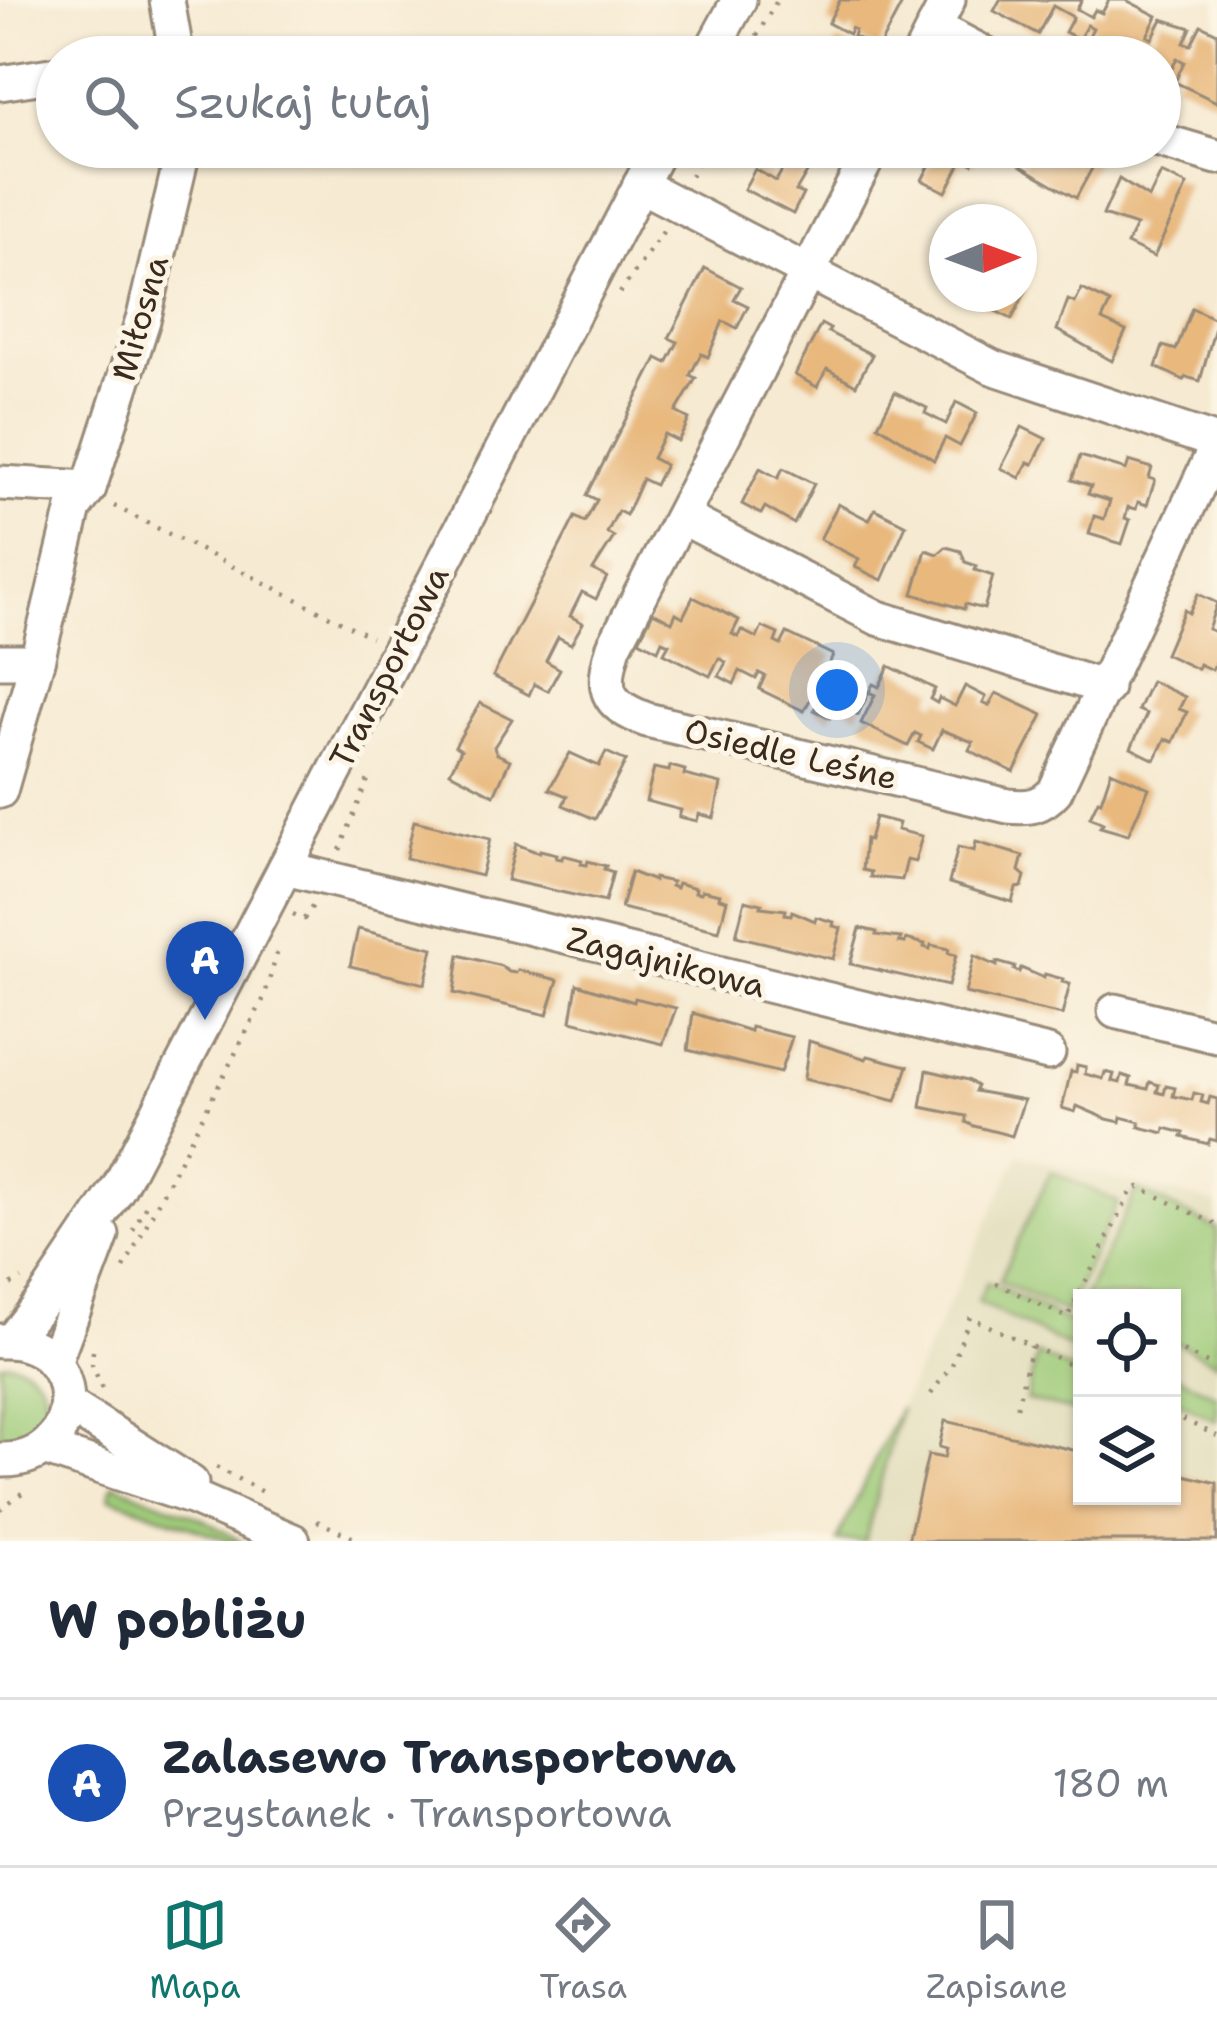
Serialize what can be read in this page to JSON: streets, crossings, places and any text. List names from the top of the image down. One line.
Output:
{"streets":{"street":["Miłosna","Transportowa","Osiedle Leśne","Zagajnikowa"]},"crossings":[["Transportowa","Osiedle Leśne"],["Transportowa","Zagajnikowa"]],"north":"right","page":{"search":"Szukaj tutaj","pins":"A","heading":"W pobliżu","list":[{"mark":"A","name":"Zalasewo Transportowa","note":"Przystanek · Transportowa","value":"180 m"}],"nav":["Mapa","Trasa","Zapisane"]}}
